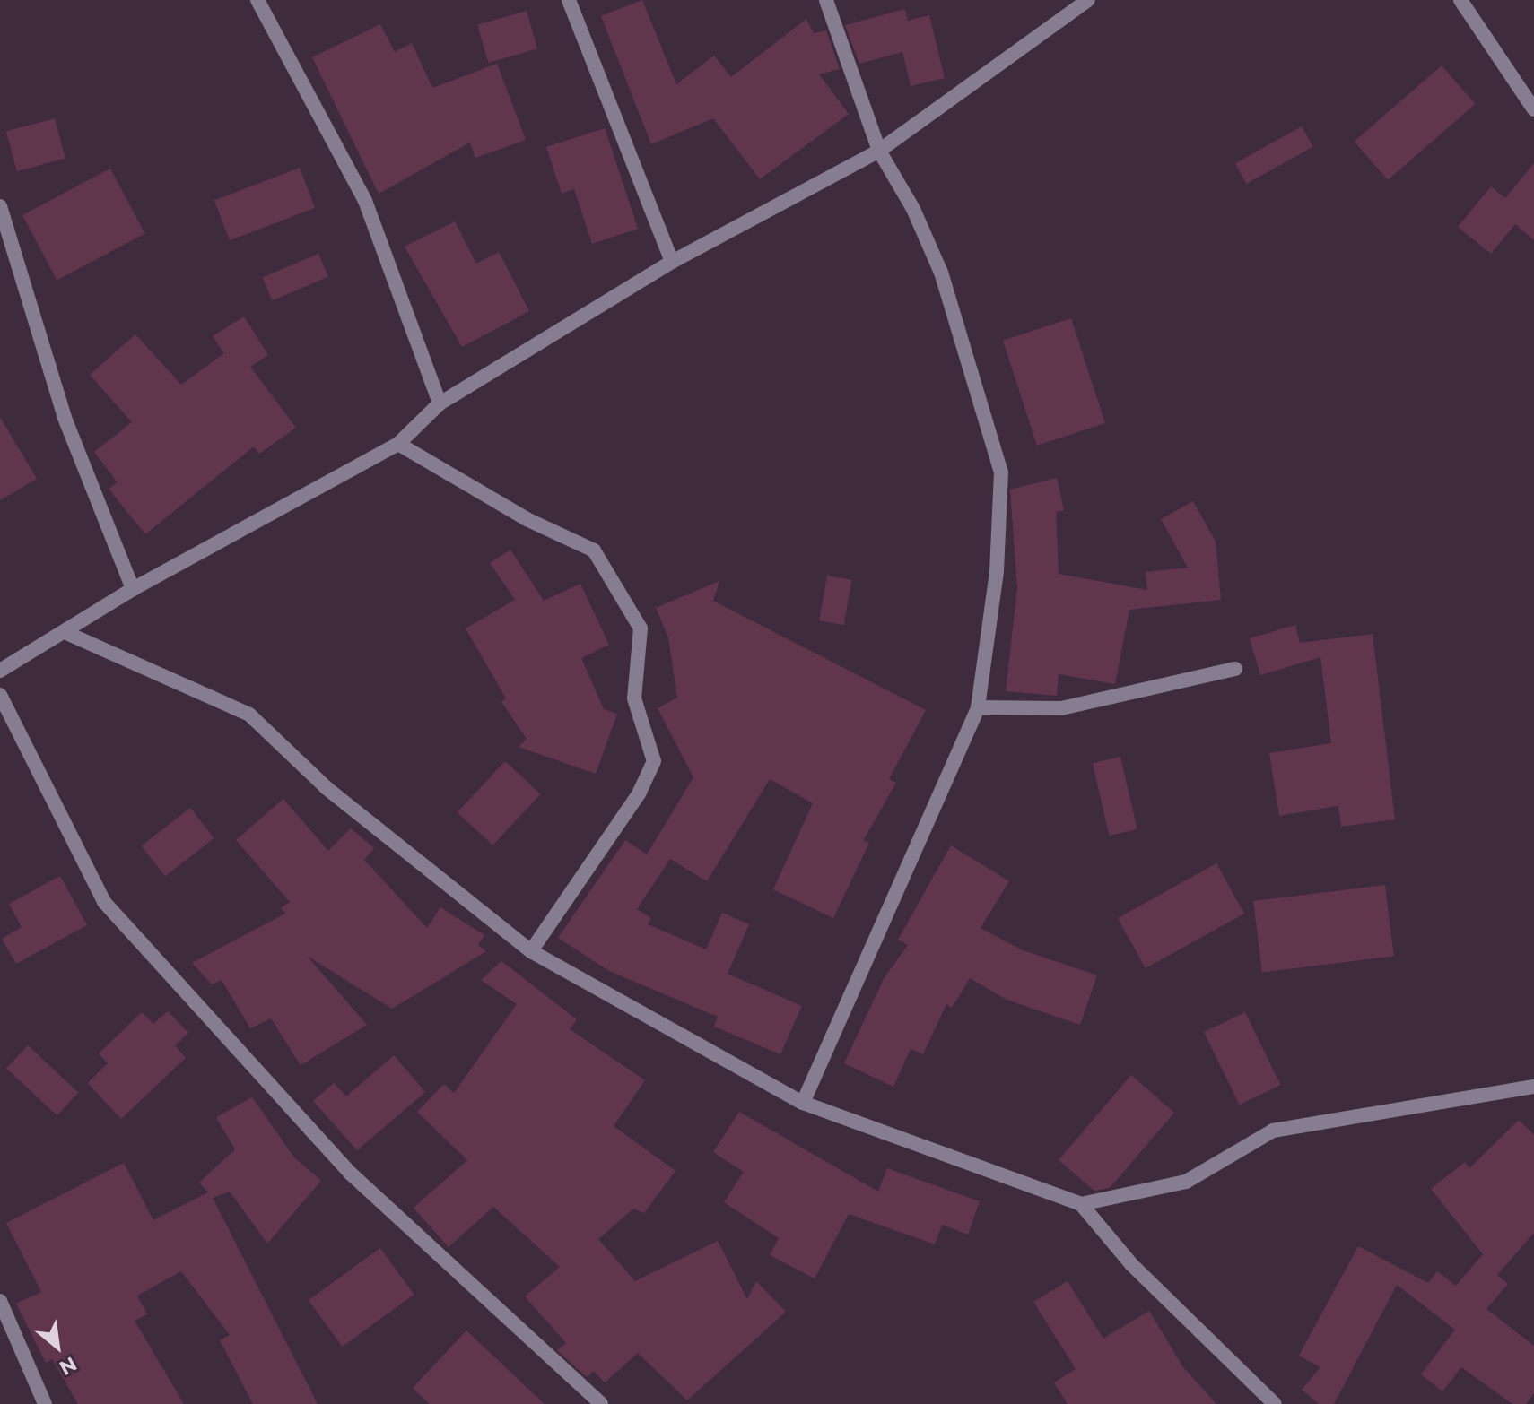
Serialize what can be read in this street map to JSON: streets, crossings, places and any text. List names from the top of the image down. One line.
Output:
{"north":"bottom right"}
